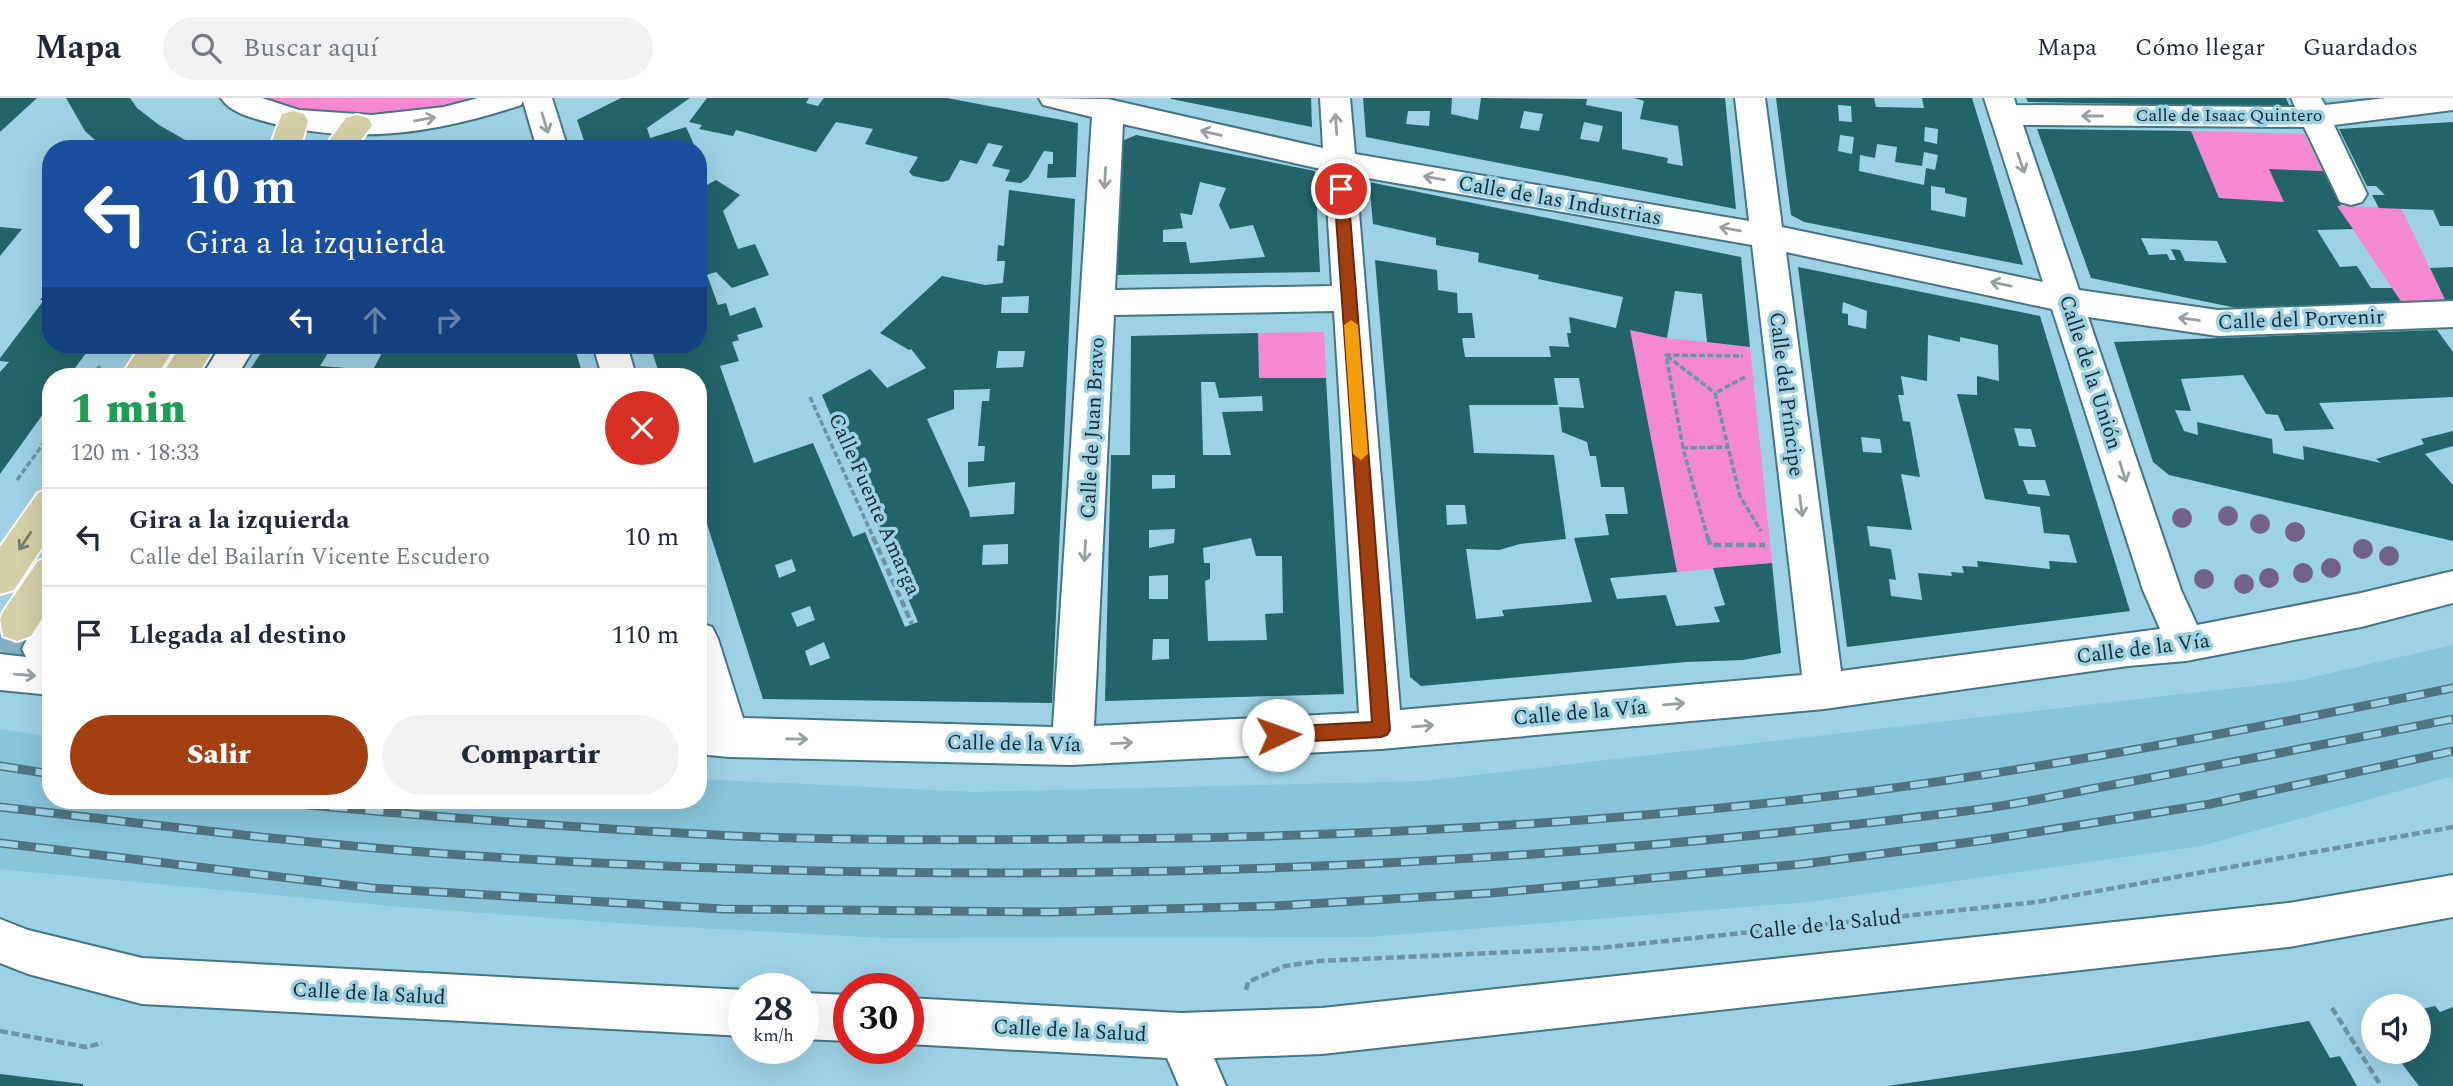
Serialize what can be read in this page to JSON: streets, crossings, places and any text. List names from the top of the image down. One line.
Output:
{"streets":{"street":["Calle de Isaac Quintero","Calle de las Industrias","Calle del Porvenir","Calle de la Unión","Calle del Príncipe","Calle de Juan Bravo","Calle de la Vía","Calle de la Salud"],"path":["Calle Fuente Amarga"]},"crossings":[["Calle de Isaac Quintero","Calle de la Unión"],["Calle de las Industrias","Calle del Porvenir"],["Calle de las Industrias","Calle de la Unión"],["Calle de las Industrias","Calle del Príncipe"],["Calle de las Industrias","Calle de Juan Bravo"],["Calle del Porvenir","Calle de la Unión"],["Calle de la Unión","Calle de la Vía"],["Calle del Príncipe","Calle de la Vía"],["Calle de Juan Bravo","Calle de la Vía"]],"one_way":["Calle de Isaac Quintero","Calle de las Industrias","Calle del Porvenir","Calle de la Unión","Calle del Príncipe","Calle de la Vía"],"page":{"header":"Mapa","search":"Buscar aquí","nav":["Mapa","Cómo llegar","Guardados"],"turn":["10 m","Gira a la izquierda"],"heading":["1 min","120 m · 18:33"],"list":[{"name":"Gira a la izquierda","note":"Calle del Bailarín Vicente Escudero","value":"10 m"},{"name":"Llegada al destino","value":"110 m"}],"buttons":["Salir","Compartir"],"speed":"28 km/h","limit":"30"}}
